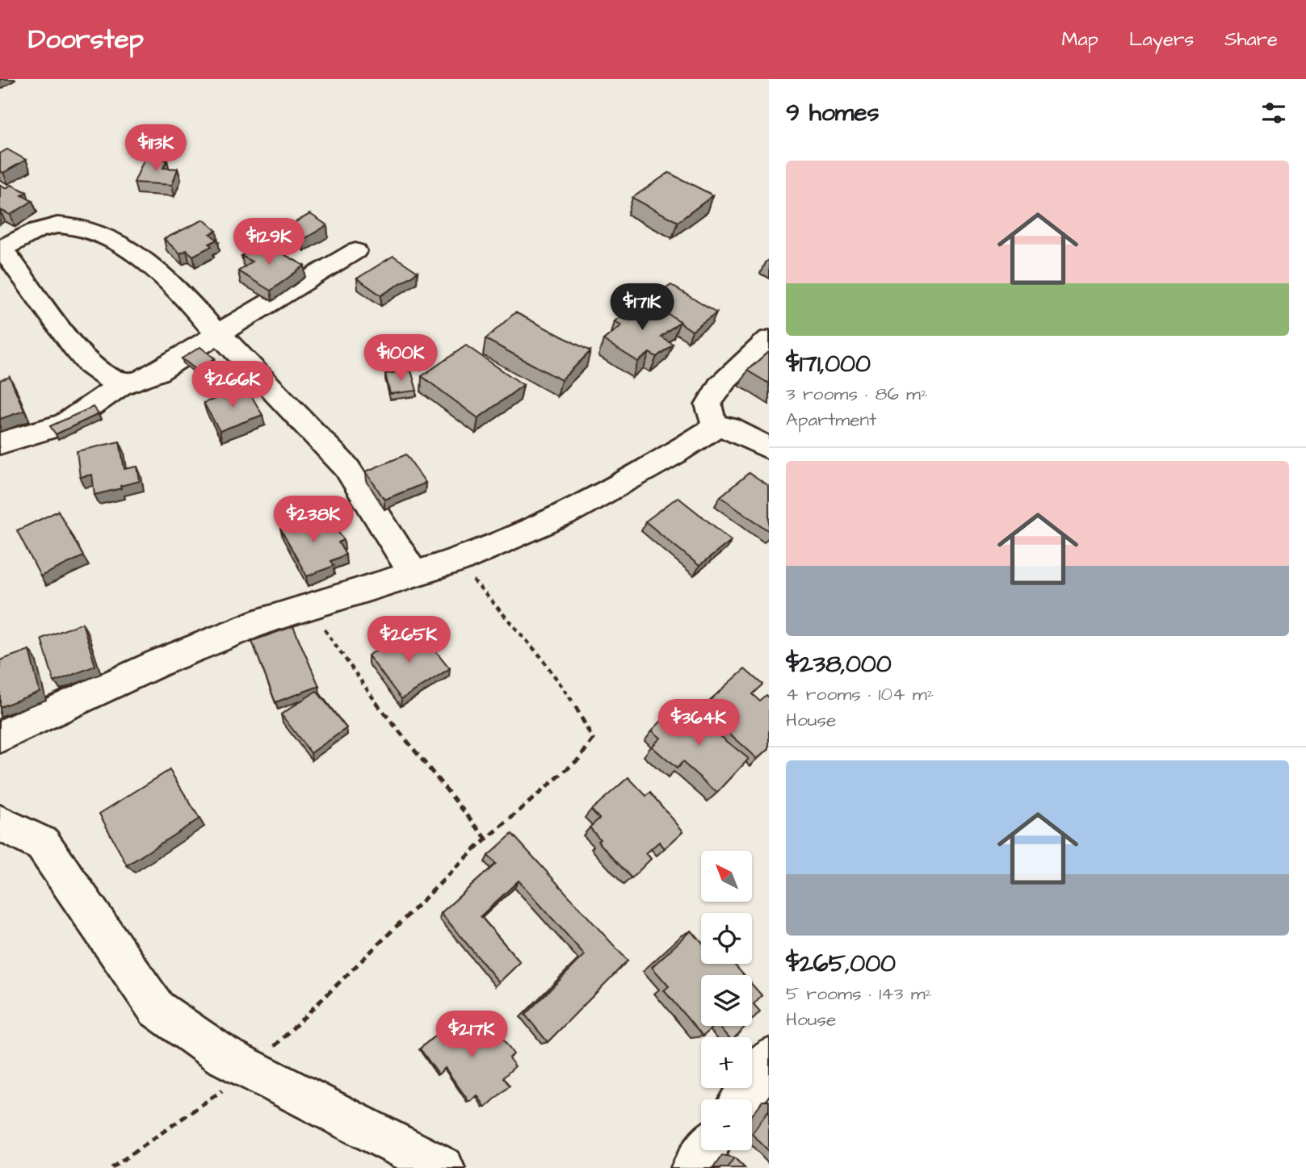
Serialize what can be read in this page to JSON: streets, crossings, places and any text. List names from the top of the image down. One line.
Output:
{"north":"top left","page":{"header":"Doorstep","nav":["Map","Layers","Share"],"heading":"9 homes","price":["$113K","$129K","$171K","$100K","$266K","$238K","$265K","$364K","$217K"],"list":[{"name":"$171,000","note":"3 rooms · 86 m² · Apartment"},{"name":"$238,000","note":"4 rooms · 104 m² · House"},{"name":"$265,000","note":"5 rooms · 143 m² · House"}],"map_buttons":["+","−"]}}
